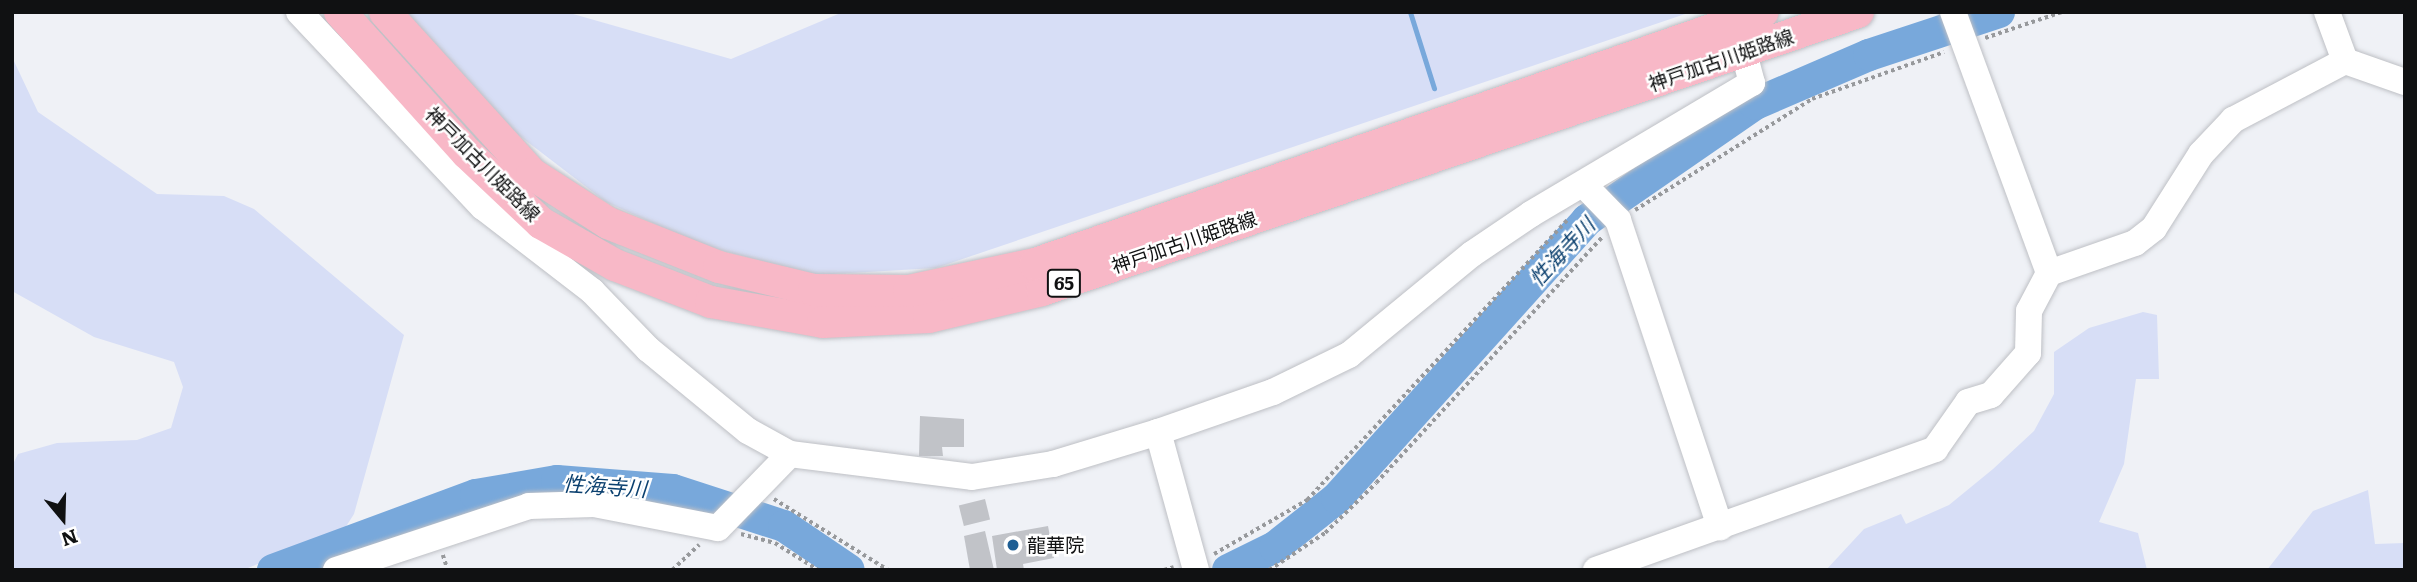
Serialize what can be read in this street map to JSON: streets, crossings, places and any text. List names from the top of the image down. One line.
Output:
{"streets":{"main road":["神戸加古川姫路線","65"]},"water":["性海寺川"],"places":["龍華院"],"north":"bottom"}
